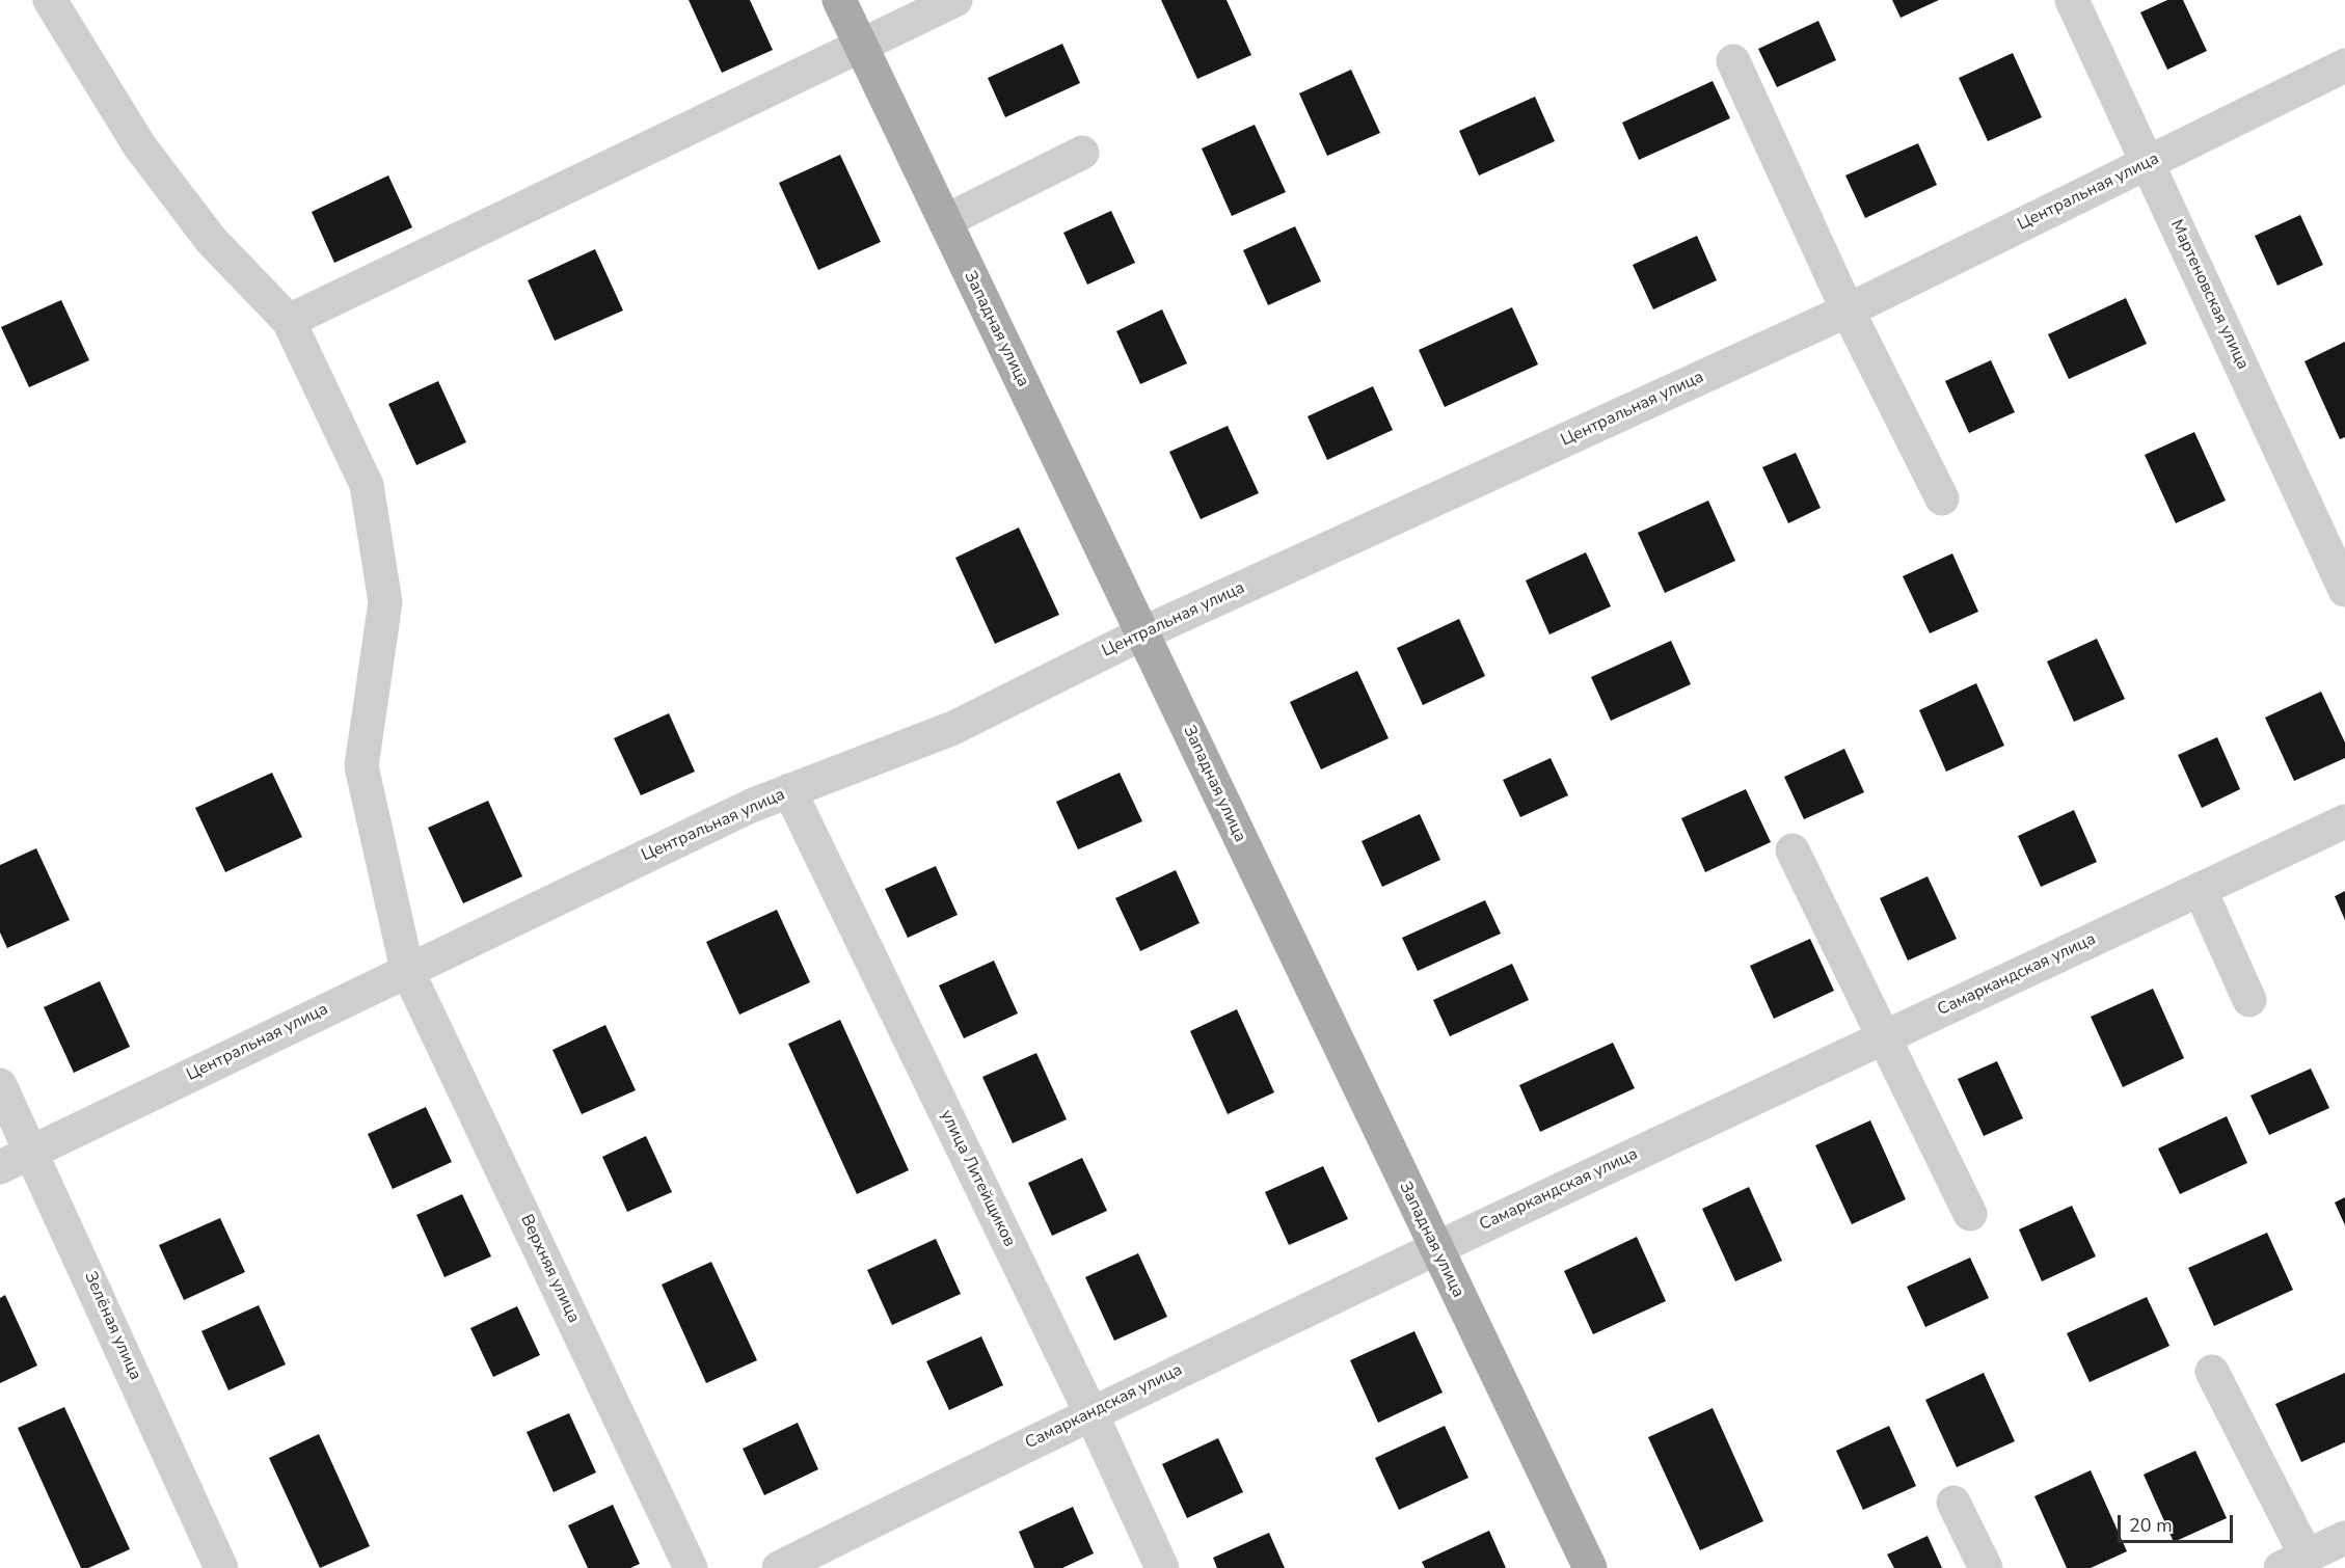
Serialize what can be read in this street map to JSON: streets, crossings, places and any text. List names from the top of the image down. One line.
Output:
{"streets":{"main road":["Западная улица"],"street":["Центральная улица","Мартеновская улица","Самаркандская улица","улица Литейщиков","Верхняя улица","Зелёная улица"]},"crossings":[["Центральная улица","Мартеновская улица"],["Центральная улица","Западная улица"],["Центральная улица","улица Литейщиков"],["Центральная улица","Верхняя улица"],["Центральная улица","Зелёная улица"],["Западная улица","Самаркандская улица"],["Самаркандская улица","улица Литейщиков"]],"scale_bar":"20 m"}
